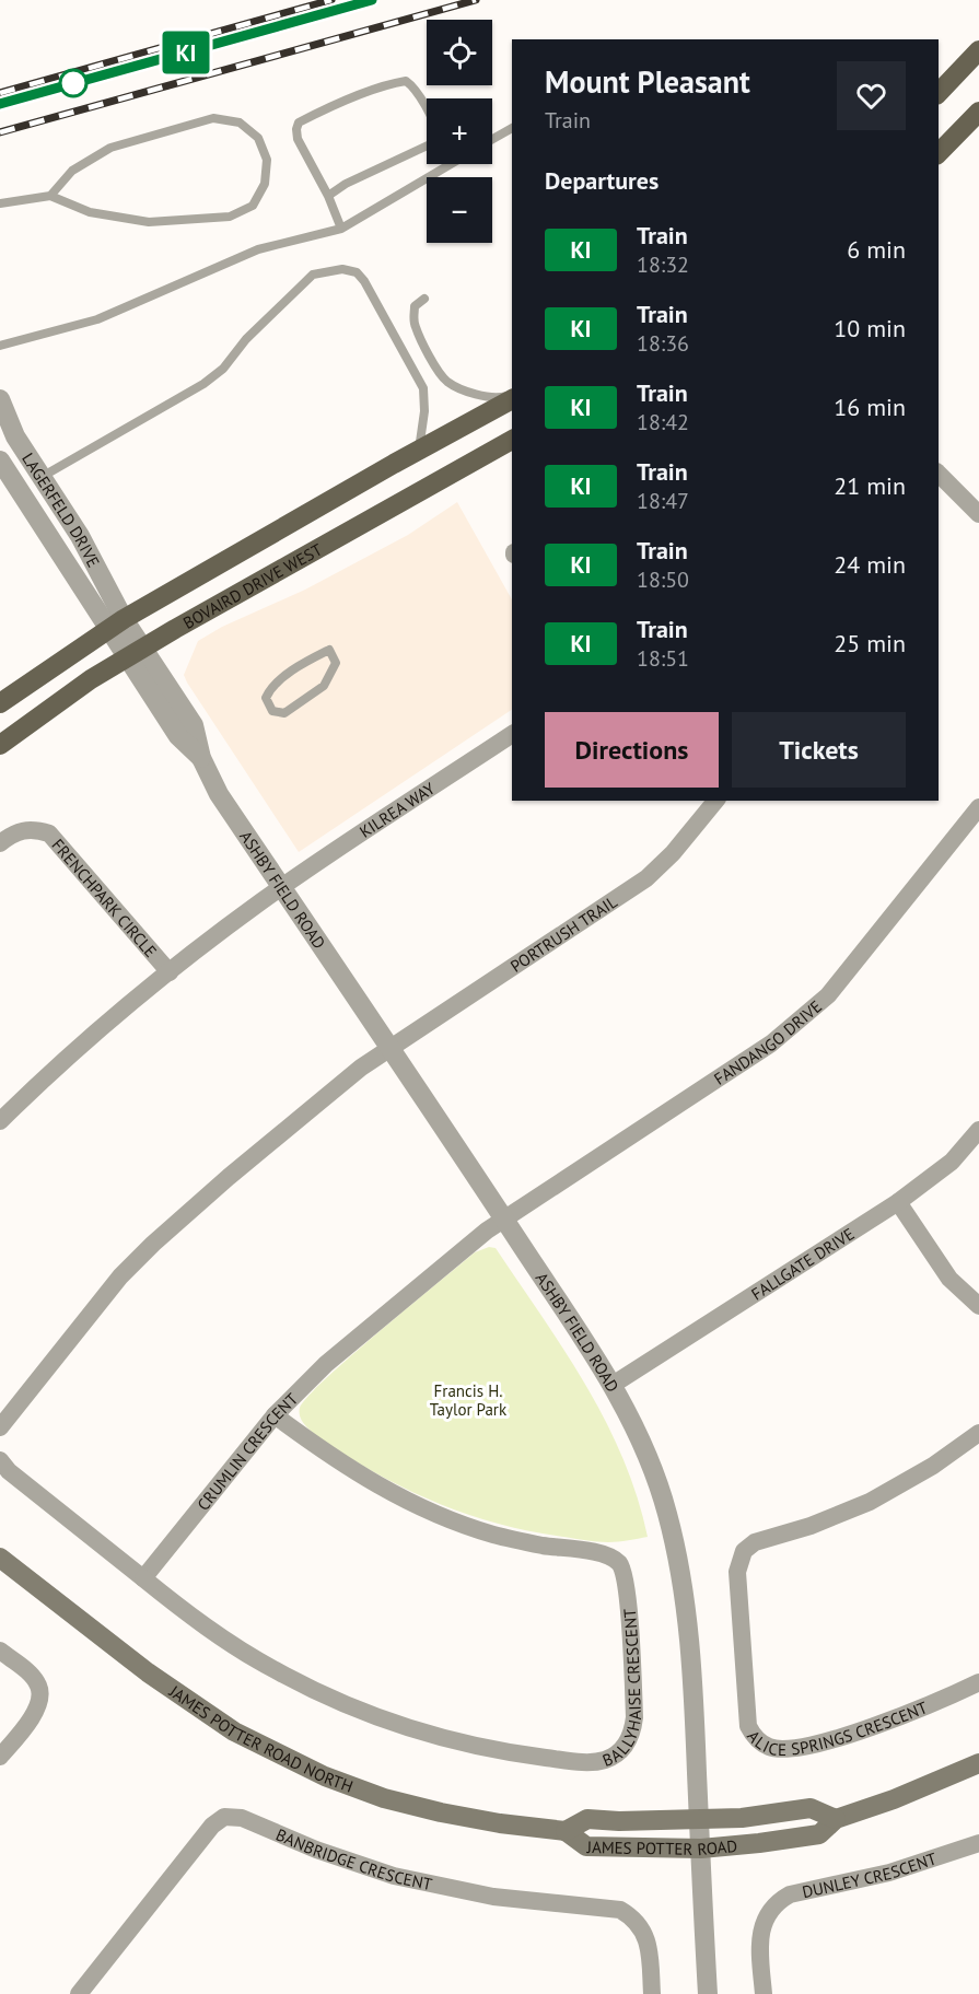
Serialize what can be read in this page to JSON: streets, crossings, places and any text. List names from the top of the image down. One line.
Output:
{"streets":{"main road":["BOVAIRD DRIVE WEST","JAMES POTTER ROAD NORTH","JAMES POTTER ROAD"],"street":["LAGERFELD DRIVE","KILREA WAY","ASHBY FIELD ROAD","FRENCHPARK CIRCLE","PORTRUSH TRAIL","FANDANGO DRIVE","FALLGATE DRIVE","CRUMLIN CRESCENT","BALLYHAISE CRESCENT","ALICE SPRINGS CRESCENT","BANBRIDGE CRESCENT","DUNLEY CRESCENT"]},"crossings":[["LAGERFELD DRIVE","BOVAIRD DRIVE WEST"],["LAGERFELD DRIVE","ASHBY FIELD ROAD"],["BOVAIRD DRIVE WEST","ASHBY FIELD ROAD"],["KILREA WAY","ASHBY FIELD ROAD"],["KILREA WAY","FRENCHPARK CIRCLE"],["ASHBY FIELD ROAD","FRENCHPARK CIRCLE"],["ASHBY FIELD ROAD","PORTRUSH TRAIL"],["ASHBY FIELD ROAD","FANDANGO DRIVE"],["ASHBY FIELD ROAD","FALLGATE DRIVE"],["ASHBY FIELD ROAD","CRUMLIN CRESCENT"],["ASHBY FIELD ROAD","JAMES POTTER ROAD"],["FANDANGO DRIVE","CRUMLIN CRESCENT"],["CRUMLIN CRESCENT","BALLYHAISE CRESCENT"],["JAMES POTTER ROAD NORTH","JAMES POTTER ROAD"]],"parks":["Francis H. Taylor Park"],"page":{"on_map":"KI","map_buttons":["+","−"],"heading":[["Mount Pleasant","Train"],"Departures"],"list":[{"mark":"KI","name":"Train","note":"18:32","value":"6 min"},{"mark":"KI","name":"Train","note":"18:36","value":"10 min"},{"mark":"KI","name":"Train","note":"18:42","value":"16 min"},{"mark":"KI","name":"Train","note":"18:47","value":"21 min"},{"mark":"KI","name":"Train","note":"18:50","value":"24 min"},{"mark":"KI","name":"Train","note":"18:51","value":"25 min"}],"buttons":["Directions","Tickets"]}}
